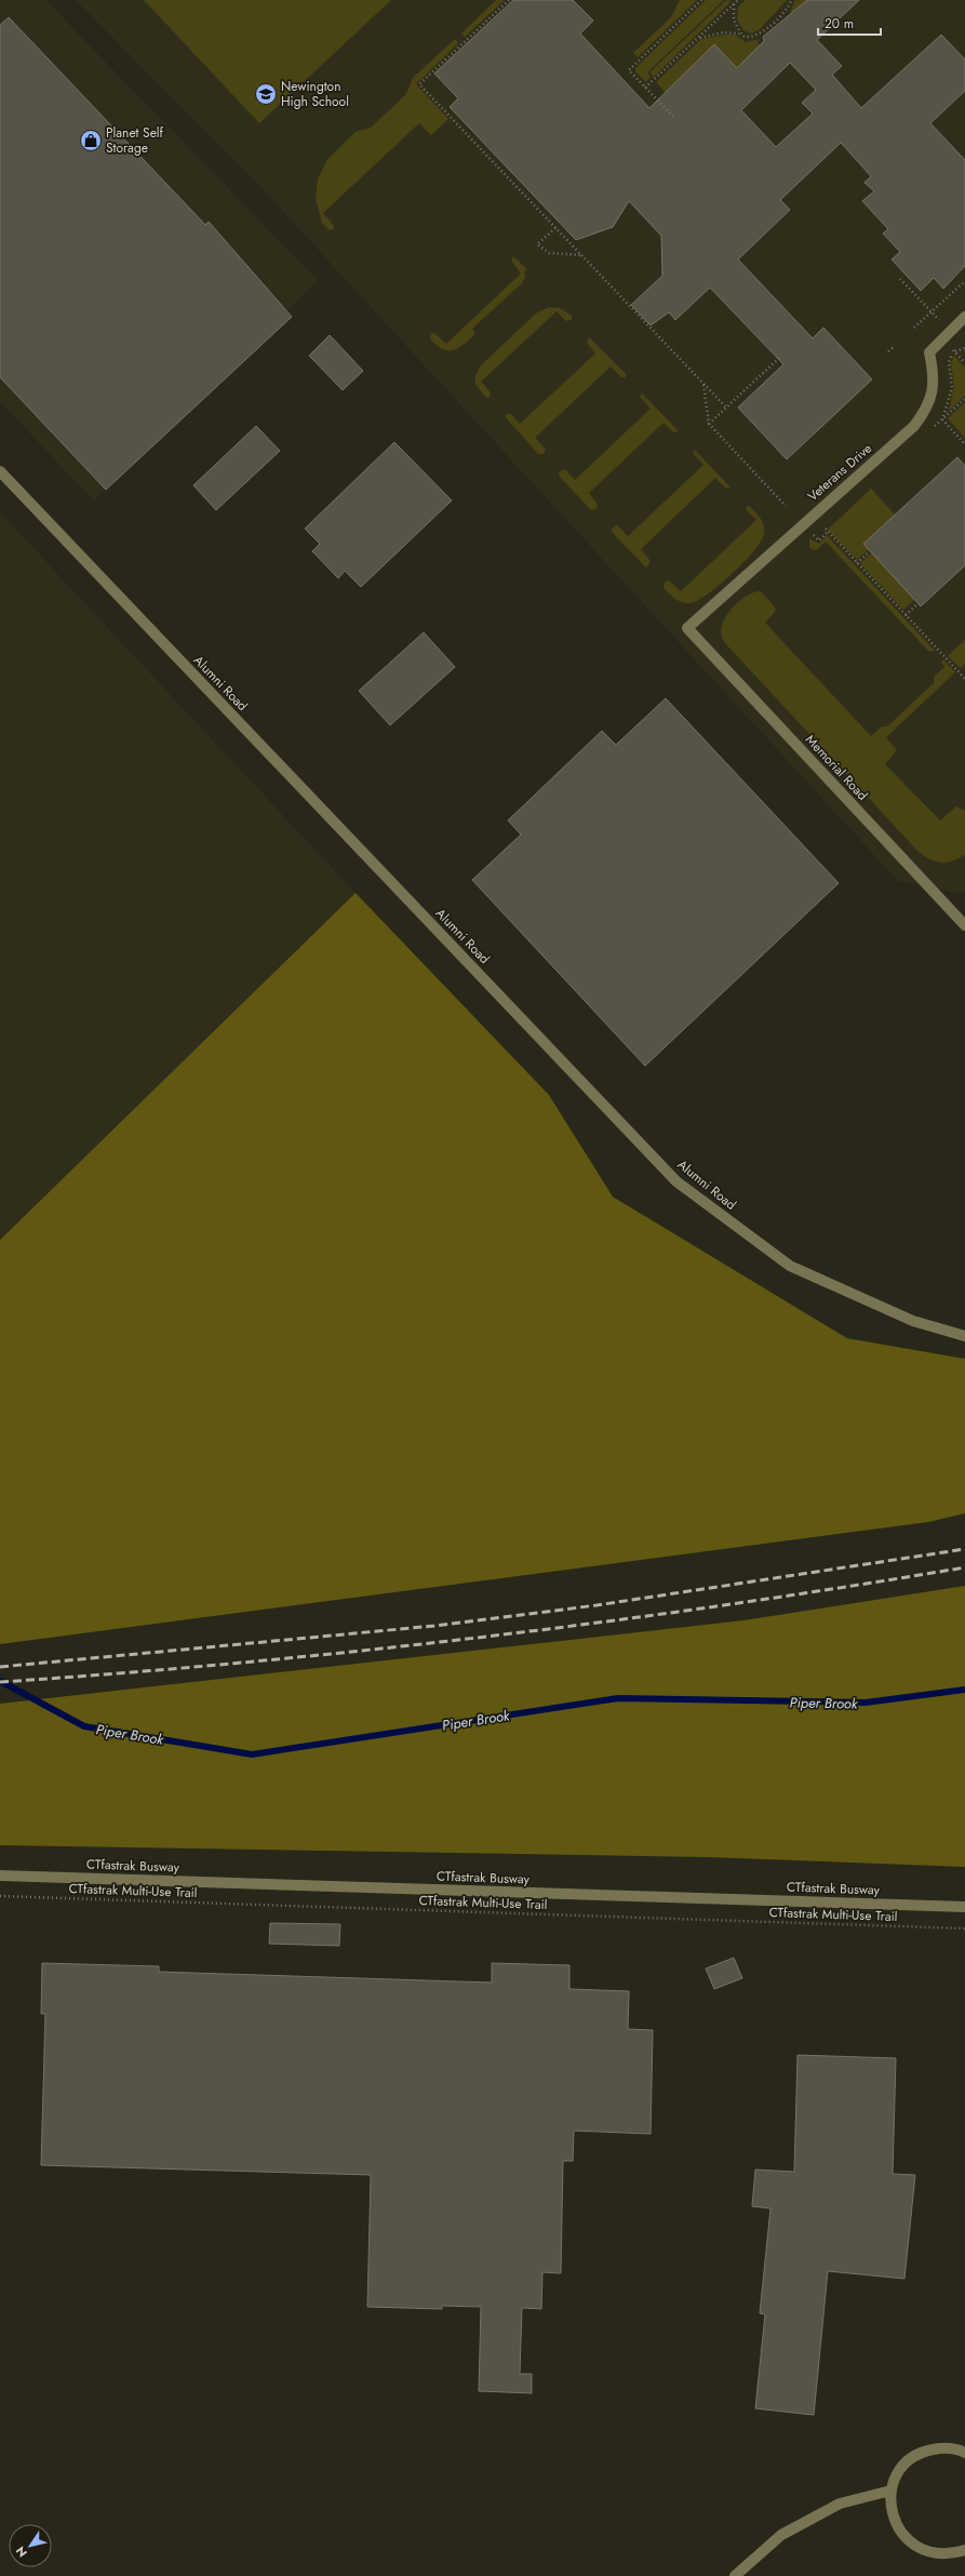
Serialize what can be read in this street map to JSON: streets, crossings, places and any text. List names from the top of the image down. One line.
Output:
{"streets":{"street":["Veterans Drive","Alumni Road","Memorial Road","CTfastrak Busway"],"path":["CTfastrak Multi-Use Trail"]},"crossings":[["Veterans Drive","Memorial Road"]],"water":["Piper Brook"],"places":{"school or university":["Newington High School"],"shop":["Planet Self Storage"]},"scale_bar":"20 m","north":"bottom left"}
